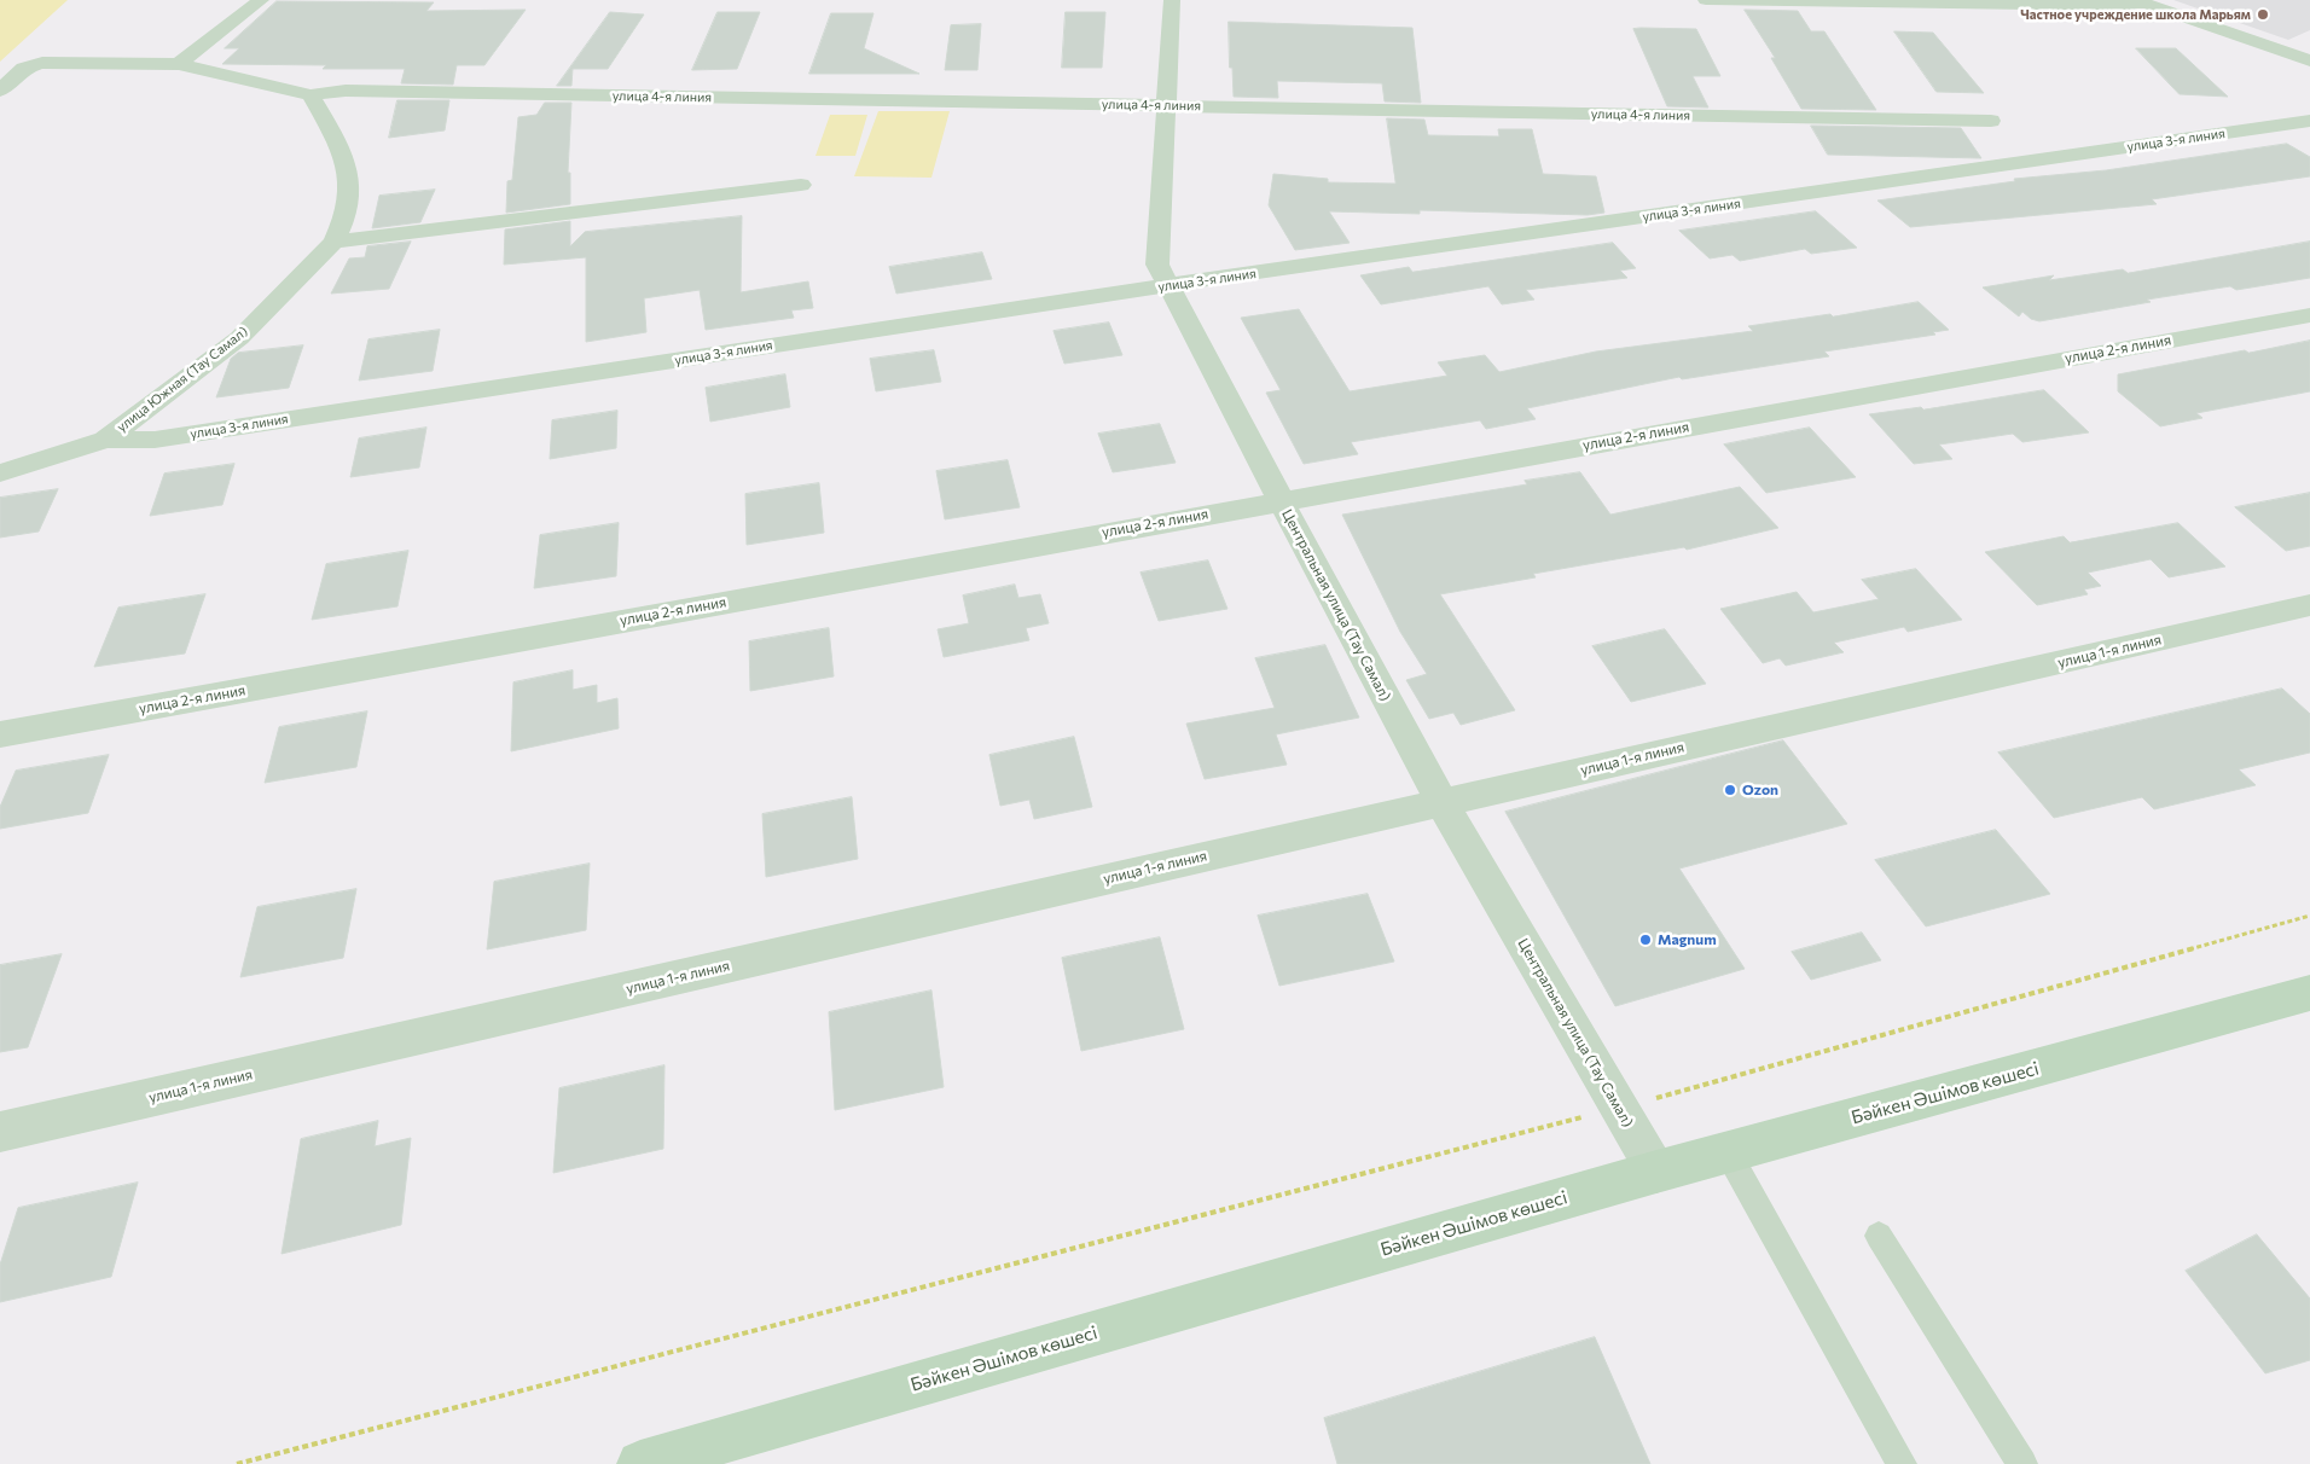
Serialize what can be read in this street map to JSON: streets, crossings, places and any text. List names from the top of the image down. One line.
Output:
{"streets":{"main road":["Бәйкен Әшімов көшесі"],"street":["улица 4-я линия","улица 3-я линия","улица 2-я линия","улица Южная (Тау Самал)","Центральная улица (Тау Самал)","улица 1-я линия"]},"crossings":[["улица 4-я линия","улица Южная (Тау Самал)"],["улица 4-я линия","Центральная улица (Тау Самал)"],["улица 3-я линия","улица Южная (Тау Самал)"],["улица 3-я линия","Центральная улица (Тау Самал)"],["улица 2-я линия","Центральная улица (Тау Самал)"],["Центральная улица (Тау Самал)","улица 1-я линия"],["Центральная улица (Тау Самал)","Бәйкен Әшімов көшесі"]],"places":["Частное учреждение школа Марьям","Ozon","Magnum"]}
